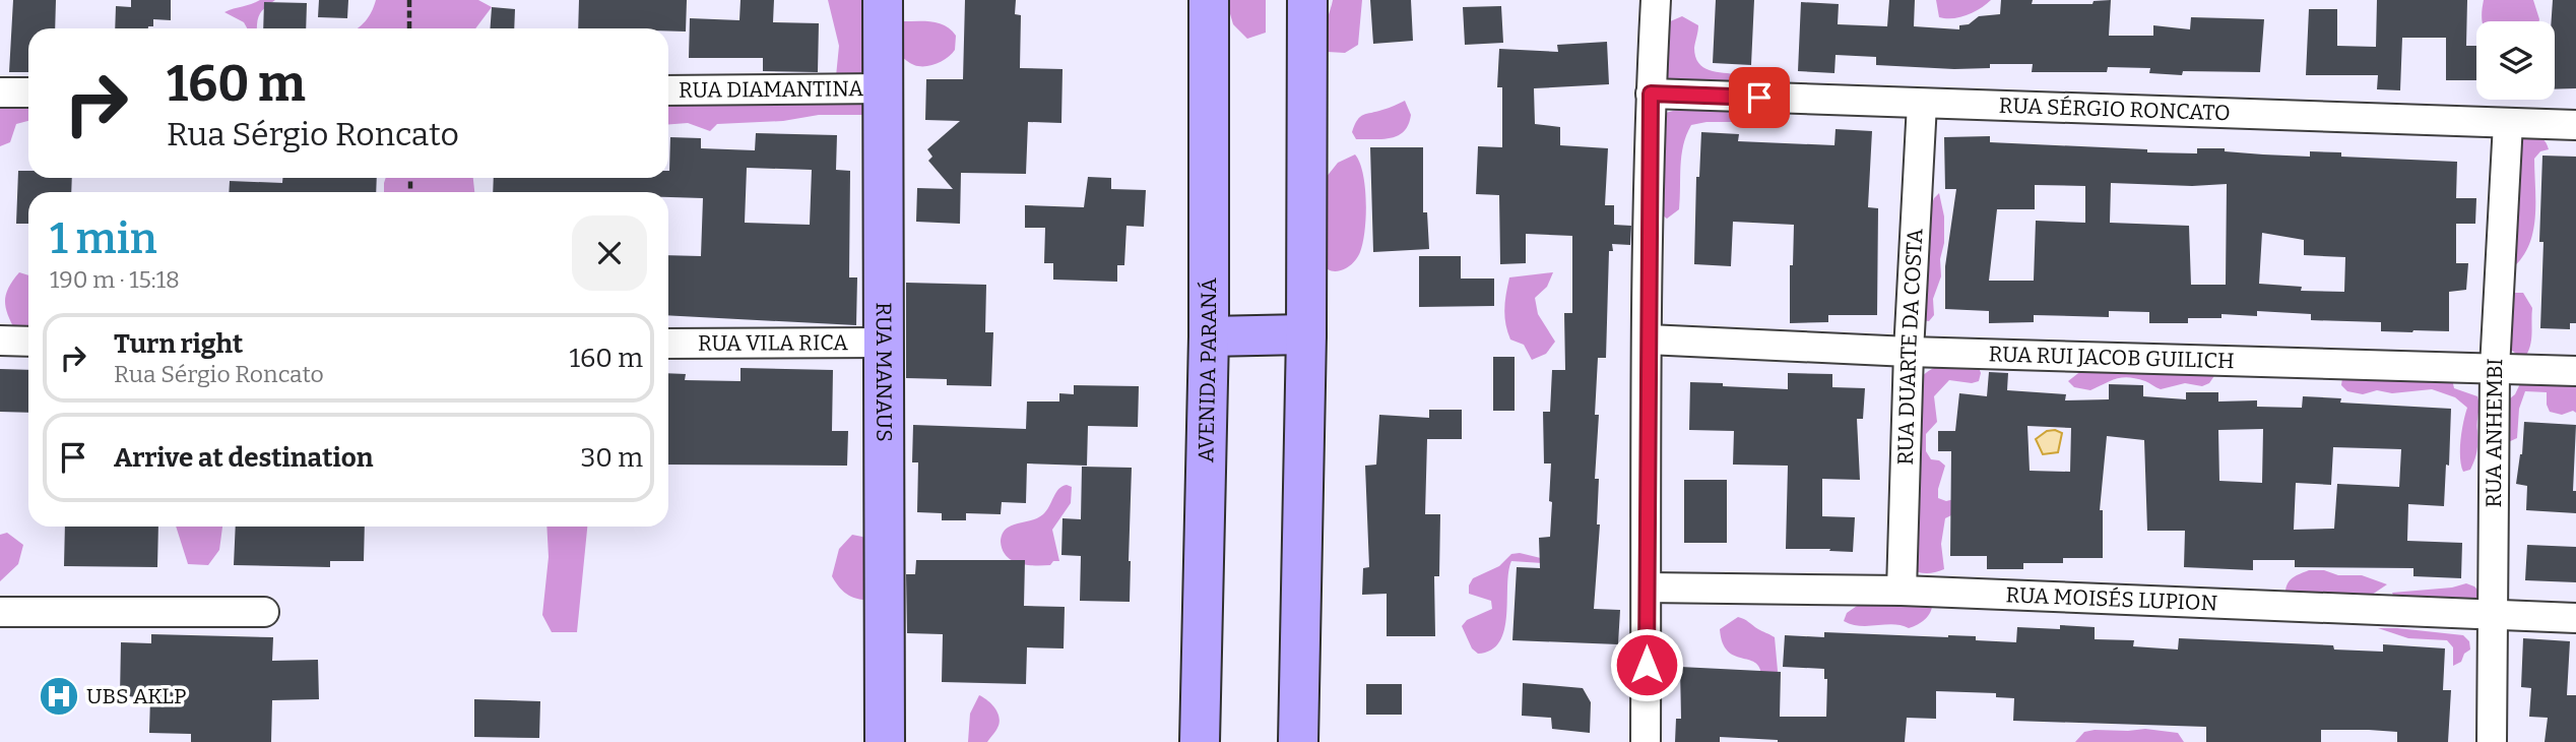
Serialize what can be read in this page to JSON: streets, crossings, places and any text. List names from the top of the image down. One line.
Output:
{"streets":{"main road":["RUA MANAUS","AVENIDA PARANÁ"],"street":["RUA DIAMANTINA","RUA SÉRGIO RONCATO","RUA VILA RICA","RUA DUARTE DA COSTA","RUA RUI JACOB GUILICH","RUA ANHEMBI","RUA MOISÉS LUPION"]},"crossings":[["RUA DIAMANTINA","RUA MANAUS"],["RUA SÉRGIO RONCATO","RUA DUARTE DA COSTA"],["RUA SÉRGIO RONCATO","RUA ANHEMBI"],["RUA VILA RICA","RUA MANAUS"],["RUA DUARTE DA COSTA","RUA RUI JACOB GUILICH"],["RUA DUARTE DA COSTA","RUA MOISÉS LUPION"],["RUA RUI JACOB GUILICH","RUA ANHEMBI"],["RUA ANHEMBI","RUA MOISÉS LUPION"]],"places":{"hospital":["UBS AKLP"]},"page":{"turn":["160 m","Rua Sérgio Roncato"],"heading":["1 min","190 m · 15:18"],"list":[{"name":"Turn right","note":"Rua Sérgio Roncato","value":"160 m"},{"name":"Arrive at destination","value":"30 m"}]}}
